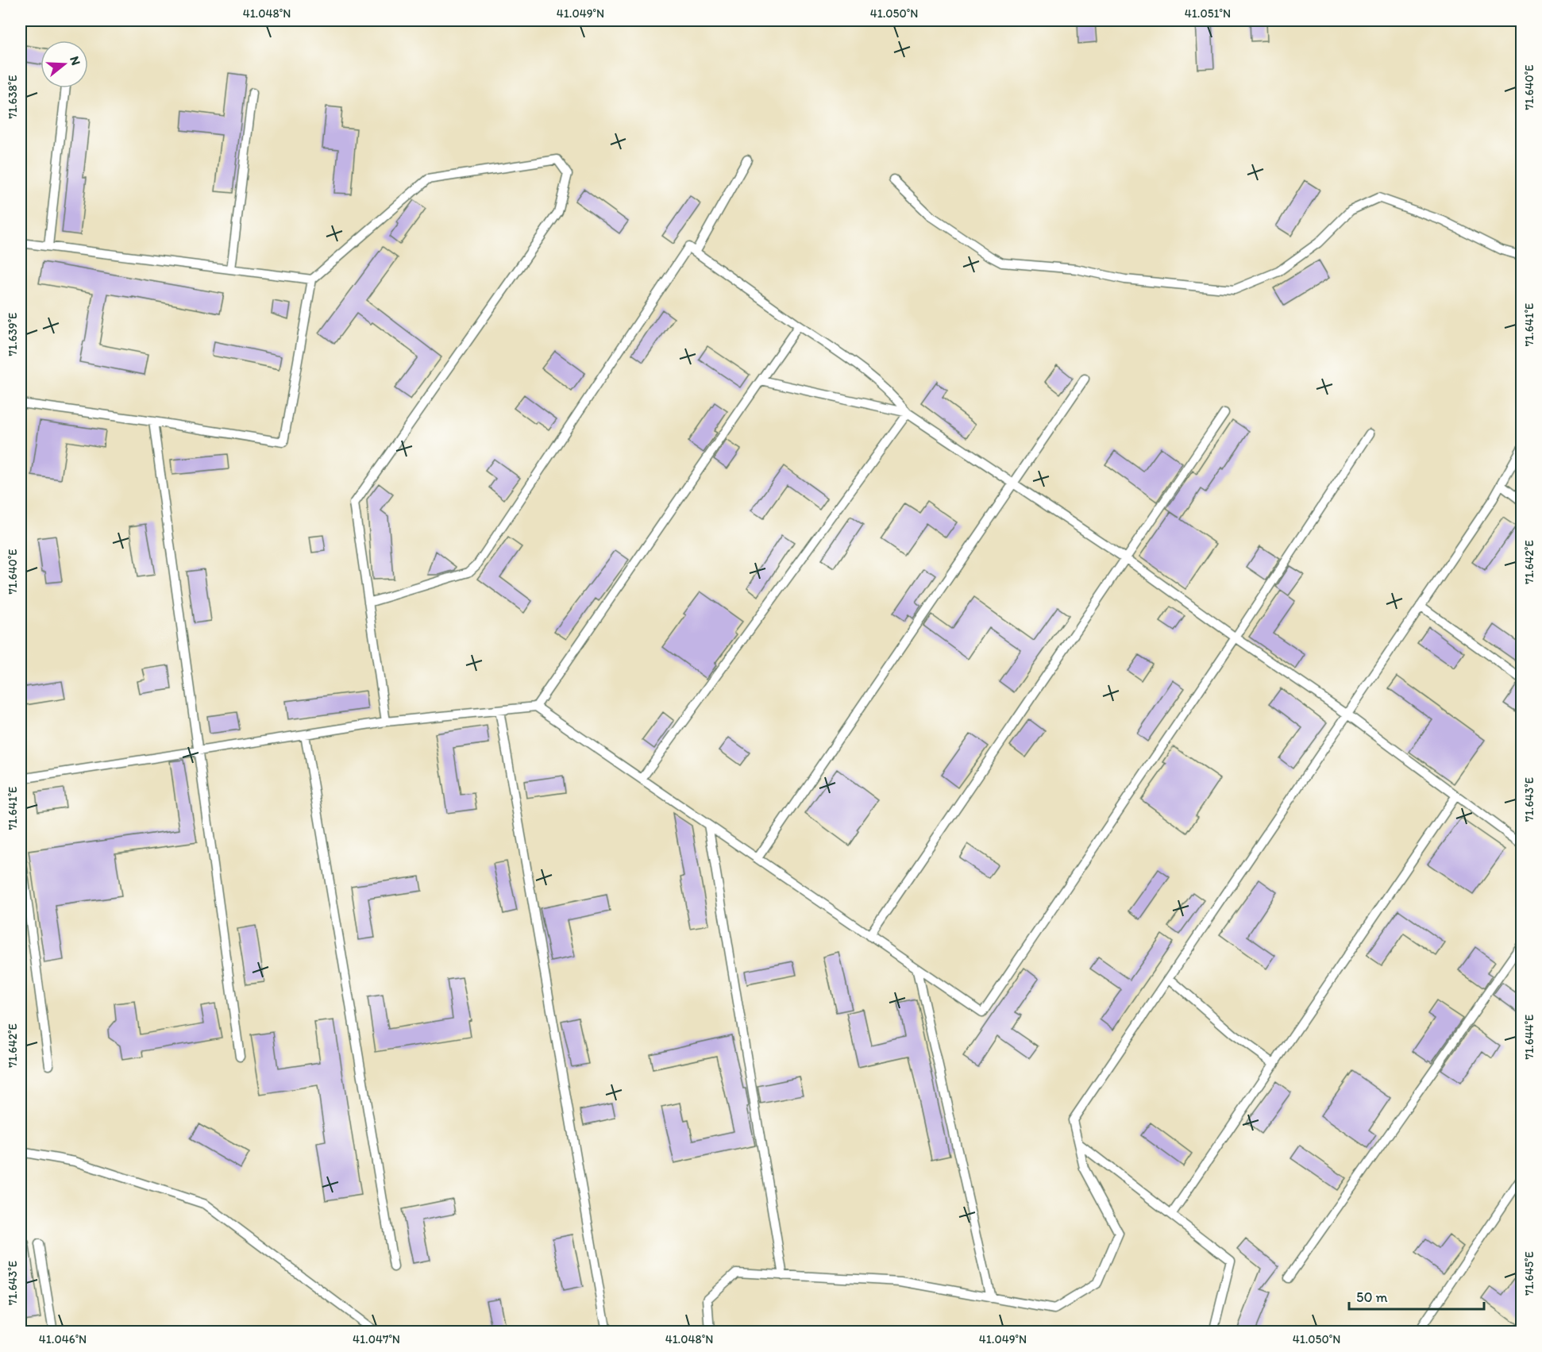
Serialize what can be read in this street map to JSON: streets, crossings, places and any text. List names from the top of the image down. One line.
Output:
{"scale_bar":"50 m","north":"right","coordinates":["41.048°N","41.049°N","41.050°N","41.051°N","71.640°E","71.638°E","71.641°E","71.639°E","71.642°E","71.643°E","71.644°E","71.645°E","41.046°N","41.047°N"]}
